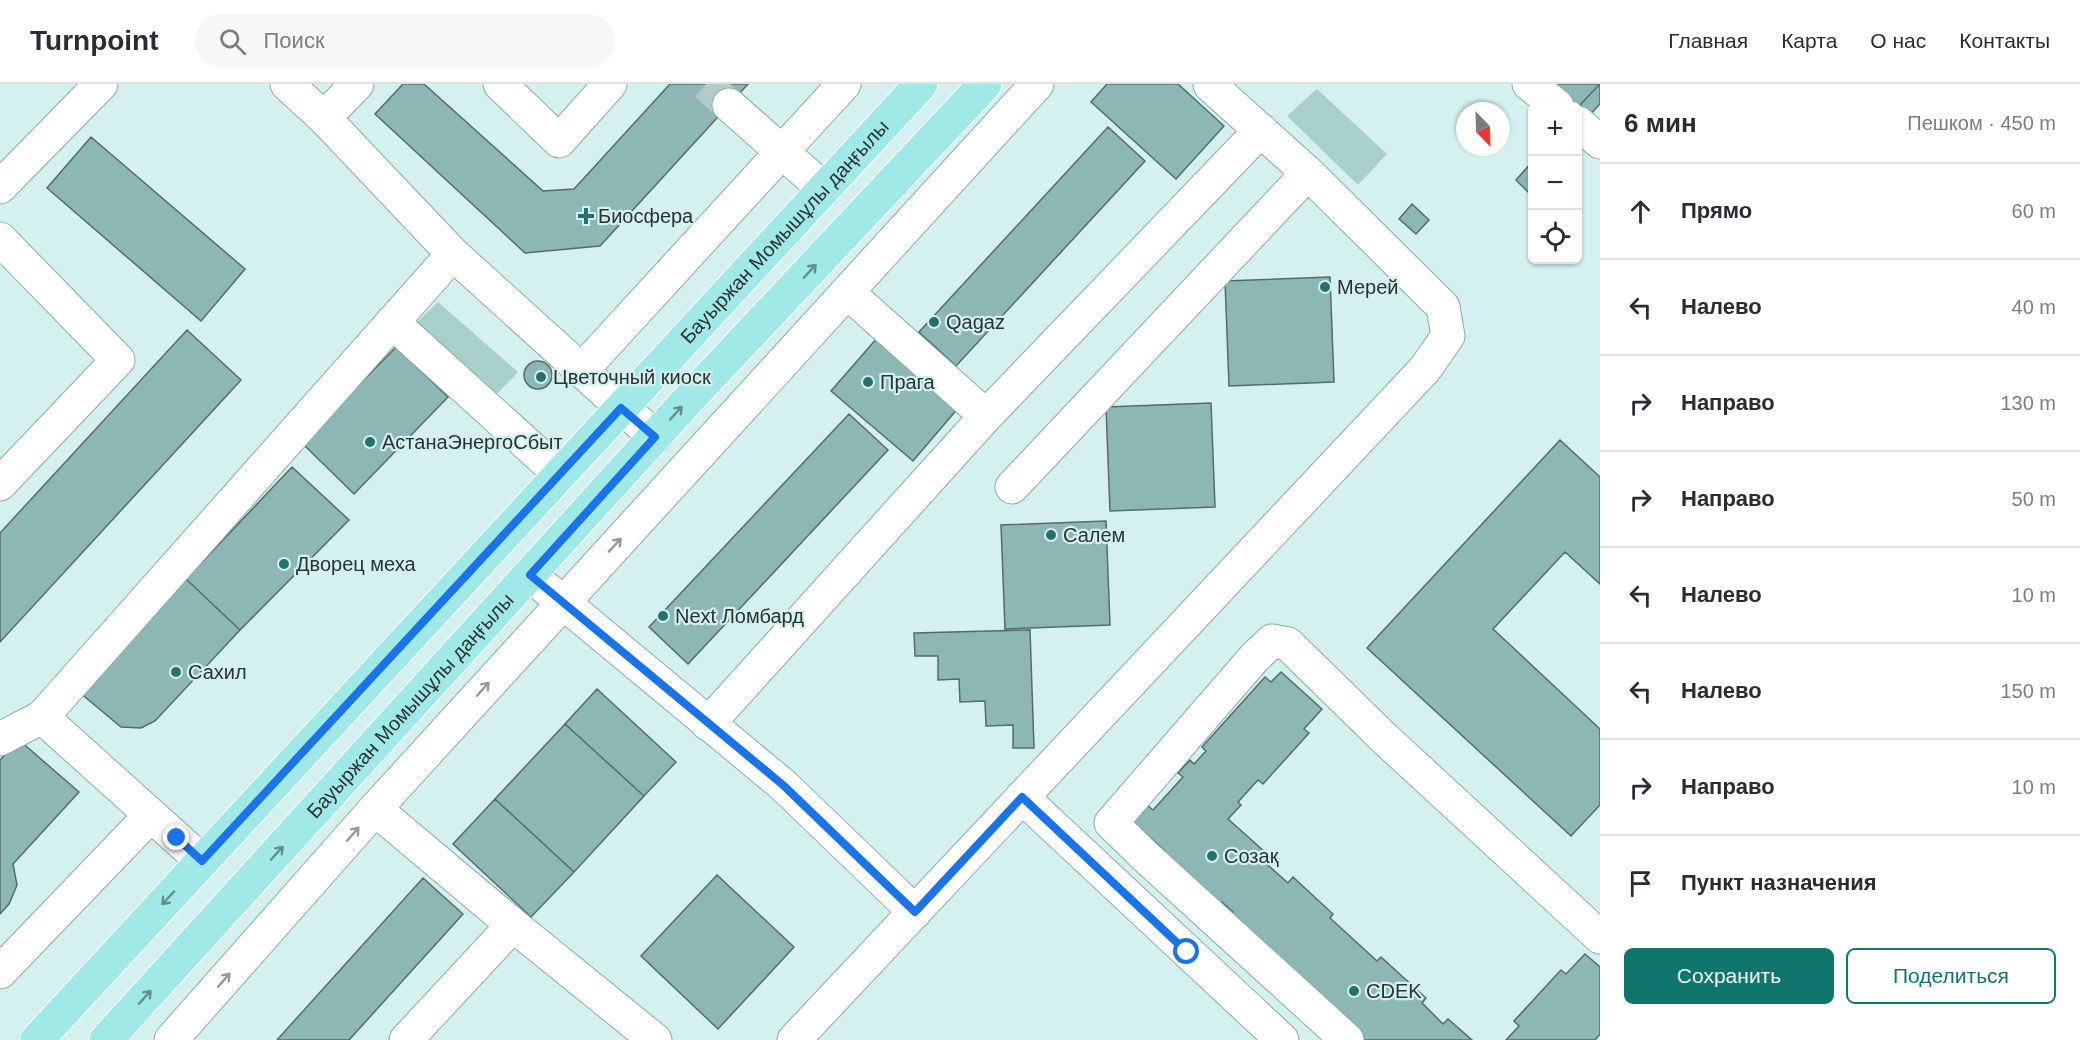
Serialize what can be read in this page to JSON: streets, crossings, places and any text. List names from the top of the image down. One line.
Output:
{"streets":{"main road":["Бауыржан Момышұлы даңғылы"]},"places":{"health":["Биосфера"],"other":["Мерей","Qagaz","Цветочный киоск","Прага","АстанаЭнергоСбыт","Салем","Дворец меха","Next Ломбард","Сахил","Созақ","CDEK"]},"north":"bottom right","page":{"header":"Turnpoint","search":"Поиск","nav":["Главная","Карта","О нас","Контакты"],"heading":["6 мин","Пешком · 450 m"],"map_buttons":["+","−"],"list":[["Прямо","60 m"],["Налево","40 m"],["Направо","130 m"],["Направо","50 m"],["Налево","10 m"],["Налево","150 m"],["Направо","10 m"],"Пункт назначения"],"buttons":["Сохранить","Поделиться"]}}
